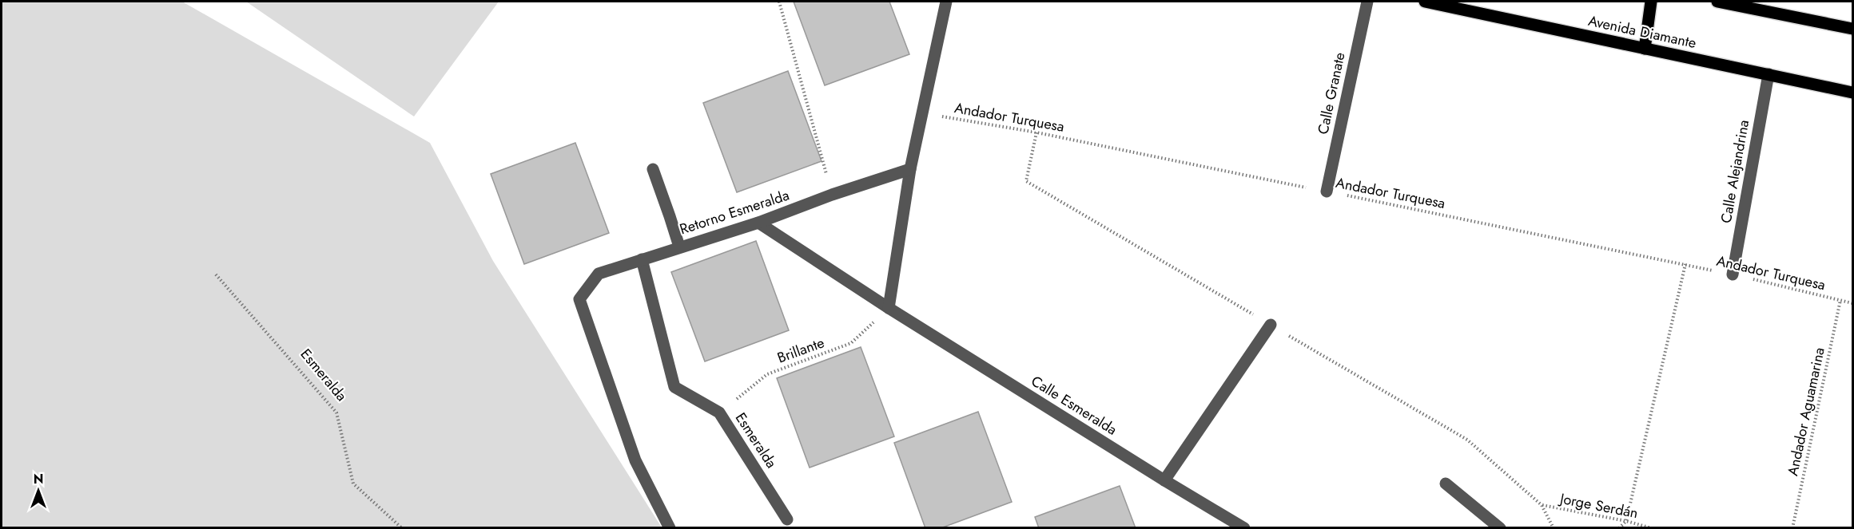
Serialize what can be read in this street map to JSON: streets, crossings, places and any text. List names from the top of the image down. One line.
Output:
{"streets":{"main road":["Avenida Diamante"],"street":["Calle Granate","Calle Alejandrina","Retorno Esmeralda","Esmeralda","Calle Esmeralda"],"path":["Andador Turquesa","Brillante","Andador Aguamarina","Jorge Serdán"]},"crossings":[["Avenida Diamante","Calle Alejandrina"],["Calle Granate","Andador Turquesa"],["Andador Turquesa","Calle Alejandrina"],["Andador Turquesa","Andador Aguamarina"],["Retorno Esmeralda","Esmeralda"],["Retorno Esmeralda","Calle Esmeralda"],["Brillante","Esmeralda"],["Brillante","Calle Esmeralda"]],"north":"top"}
